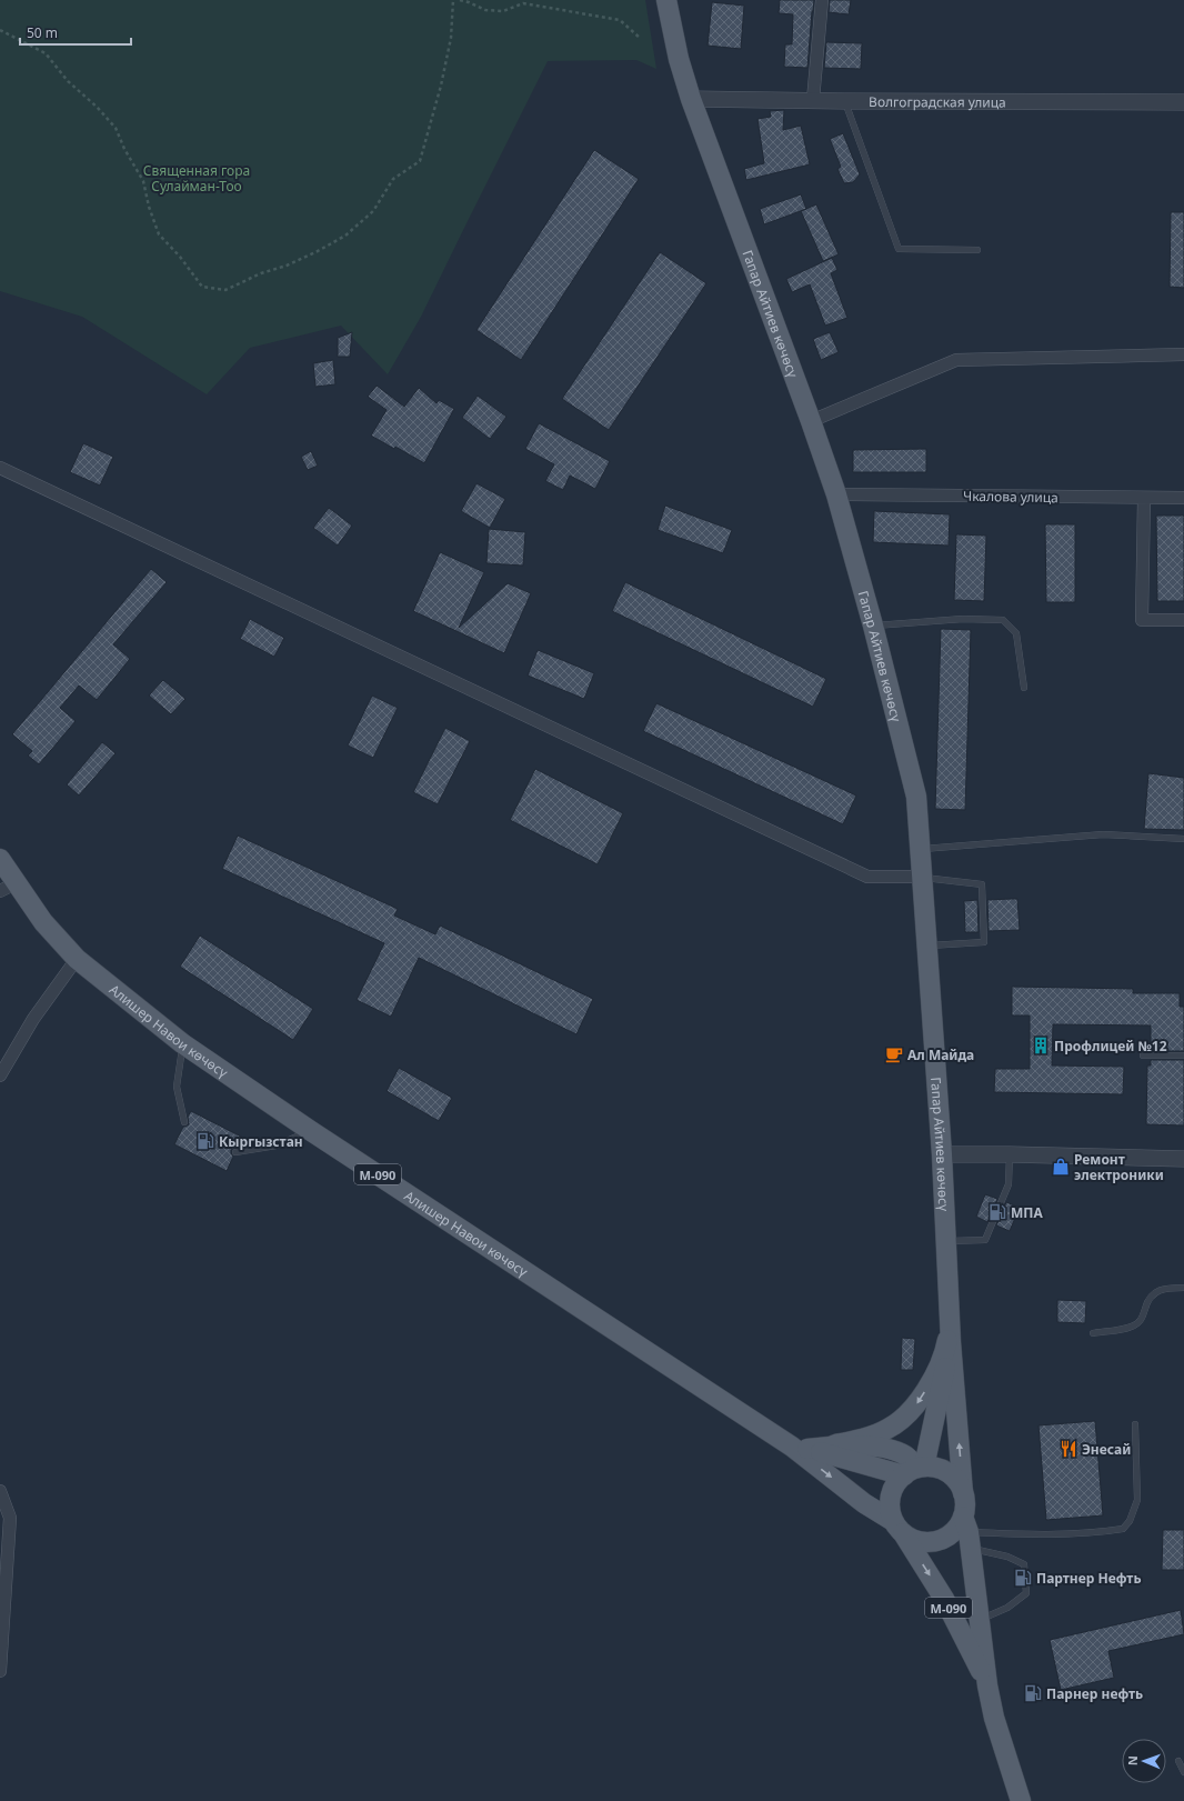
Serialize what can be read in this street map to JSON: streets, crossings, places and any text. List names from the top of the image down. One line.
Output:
{"streets":{"main road":["Гапар Айтиев көчөсү","Алишер Навои көчөсү","М-090"],"street":["Волгоградская улица","Чкалова улица"]},"crossings":[["Волгоградская улица","Гапар Айтиев көчөсү"],["Гапар Айтиев көчөсү","Чкалова улица"],["Гапар Айтиев көчөсү","Алишер Навои көчөсү"],["Гапар Айтиев көчөсү","М-090"],["Алишер Навои көчөсү","М-090"]],"parks":["Священная гора Сулайман-Тоо"],"places":{"building":["Профлицей №12"],"cafe":["Ал Майда"],"fuel station":["Кыргызстан","МПА","Партнер Нефть","Парнер нефть"],"shop":["Ремонт электроники"],"restaurant":["Энесай"]},"scale_bar":"50 m","north":"left"}
